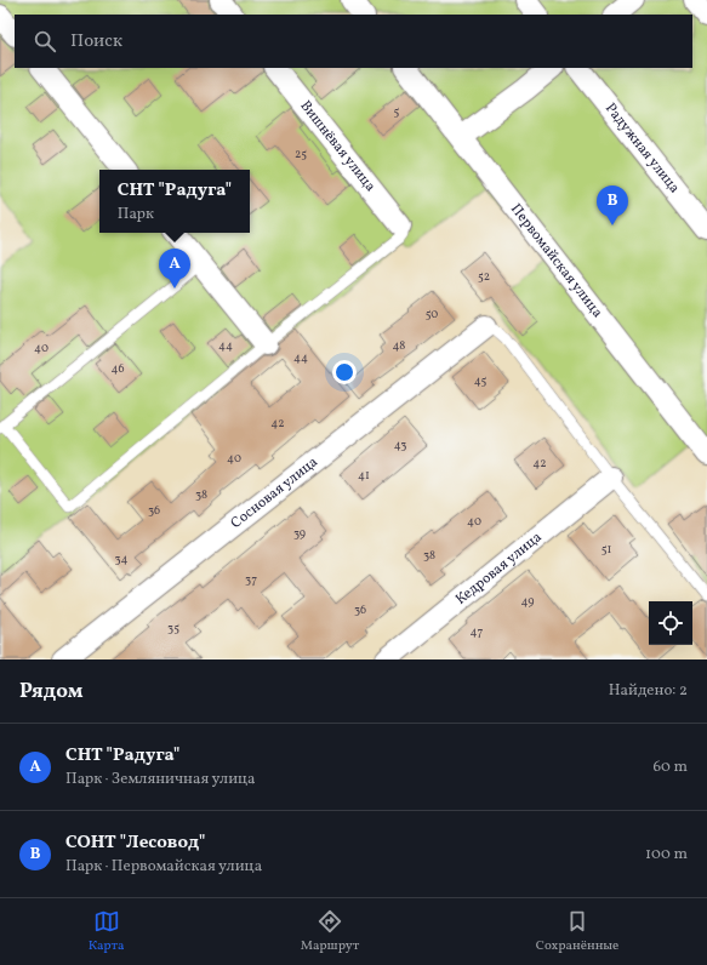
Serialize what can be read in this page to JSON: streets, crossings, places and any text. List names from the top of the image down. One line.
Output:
{"streets":{"street":["Вишнёвая улица","Радужная улица","Первомайская улица","Сосновая улица","Кедровая улица"]},"house_numbers":["5","25","52","50","44","48","40","44","46","45","42","43","40","42","41","38","36","40","39","51","38","34","37","49","36","35","47"],"page":{"search":"Поиск","popup":["СНТ \"Радуга\"","Парк"],"pins":["B","A"],"heading":["Рядом","Найдено: 2"],"list":[{"mark":"A","name":"СНТ \"Радуга\"","note":"Парк · Земляничная улица","value":"60 m"},{"mark":"B","name":"СОНТ \"Лесовод\"","note":"Парк · Первомайская улица","value":"100 m"}],"nav":["Карта","Маршрут","Сохранённые"]}}
